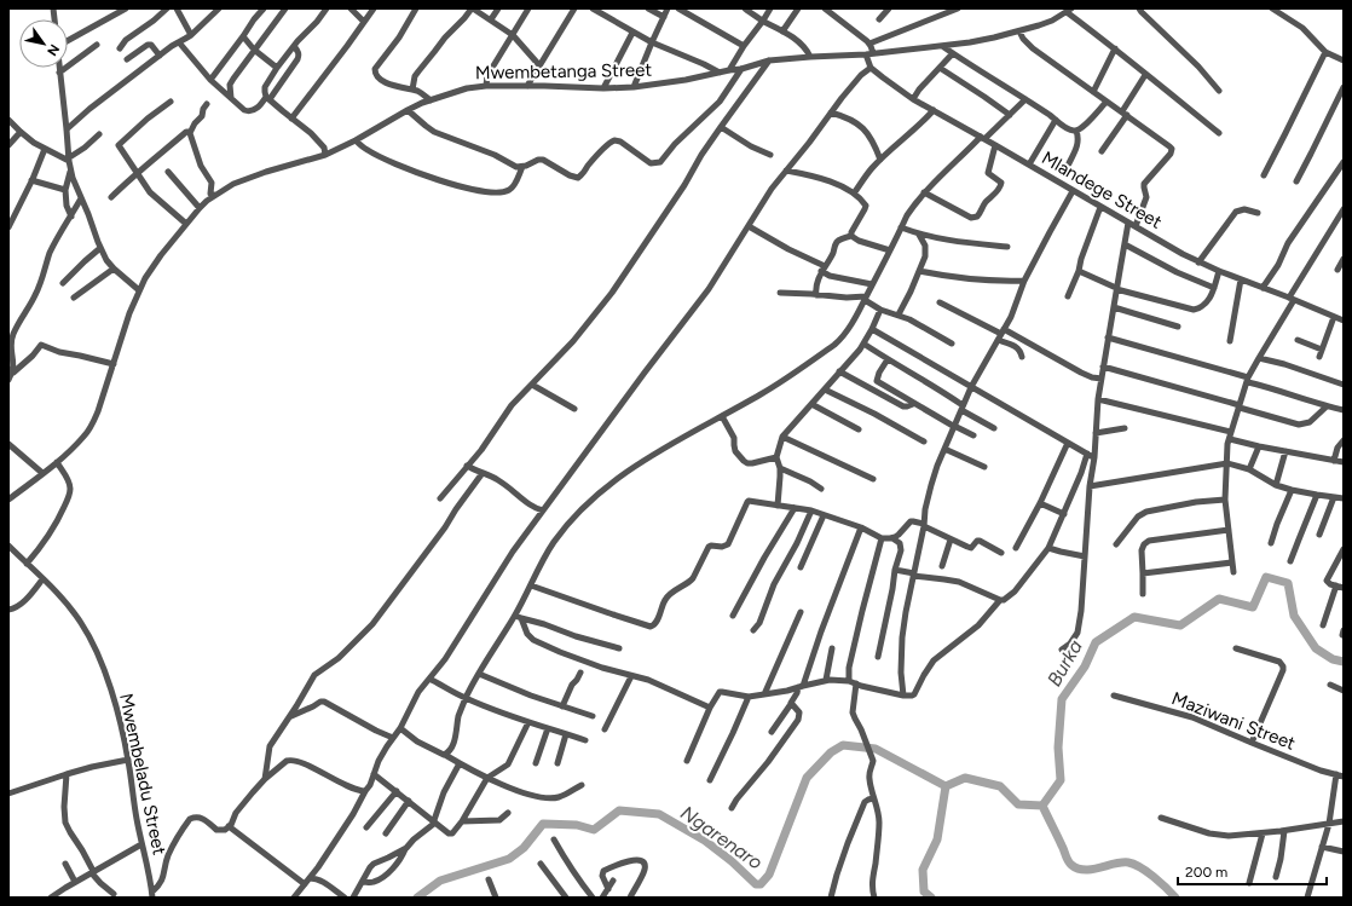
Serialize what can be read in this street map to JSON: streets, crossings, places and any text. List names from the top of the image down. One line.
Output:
{"streets":{"street":["Mwembetanga Street","Mlandege Street","Maziwani Street","Mwembeladu Street"]},"water":["Burka","Ngarenaro"],"scale_bar":"200 m","north":"bottom right"}
